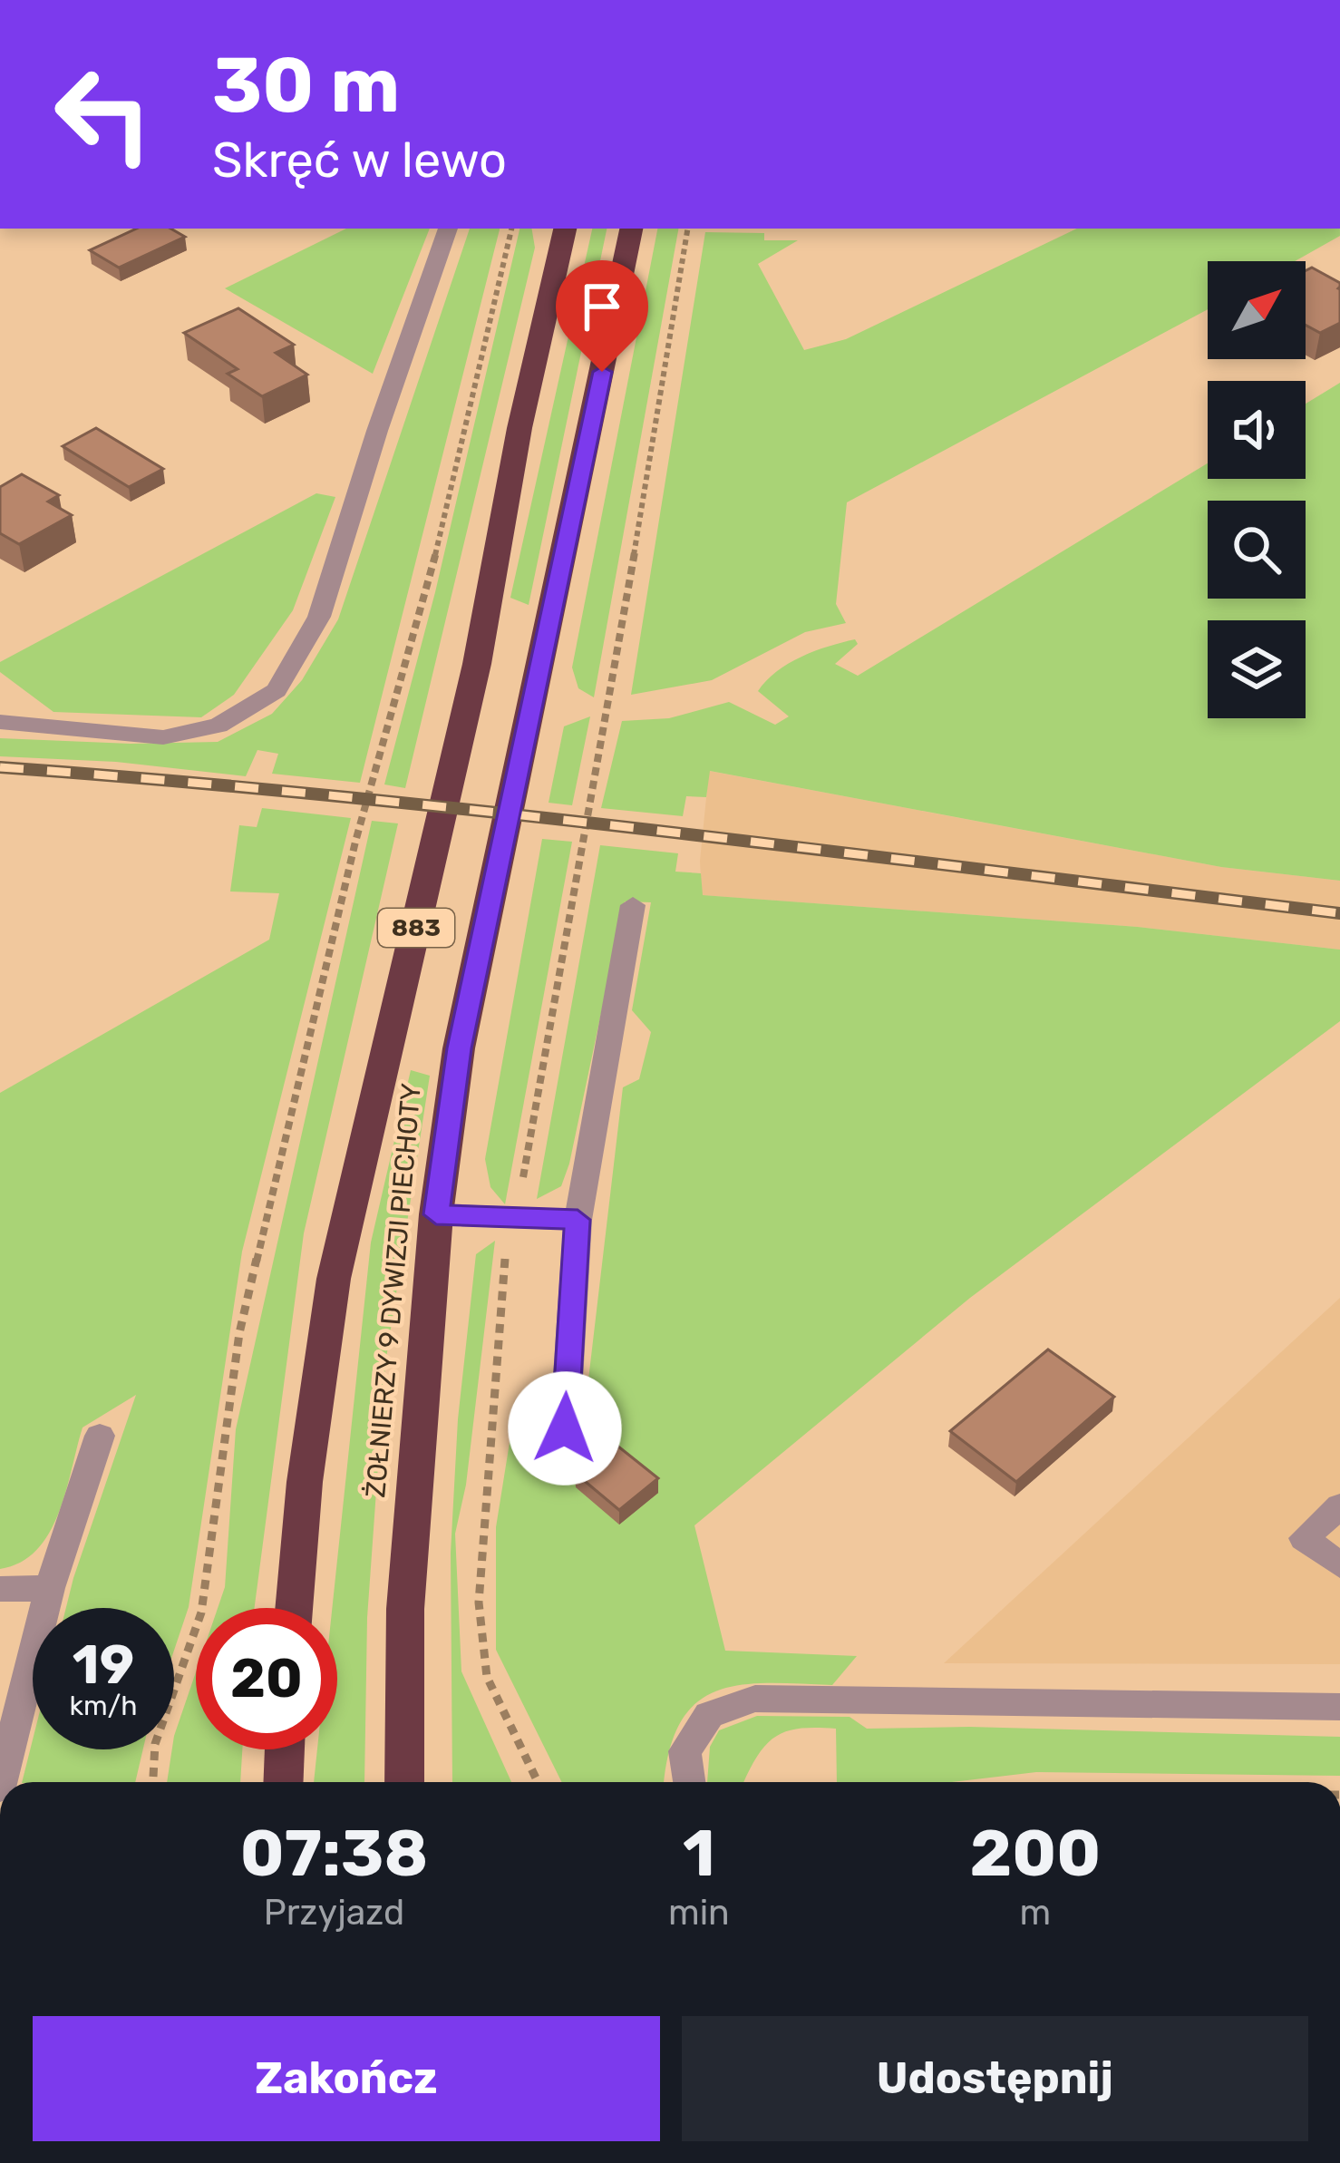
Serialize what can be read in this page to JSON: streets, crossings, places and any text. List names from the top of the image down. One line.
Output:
{"streets":{"highway":["883","ŻOŁNIERZY 9 DYWIZJI PIECHOTY"]},"north":"top right","page":{"turn":["30 m","Skręć w lewo"],"speed":"19 km/h","limit":"20","eta":["07:38","Przyjazd","1","min","200","m"],"buttons":["Zakończ","Udostępnij"]}}
